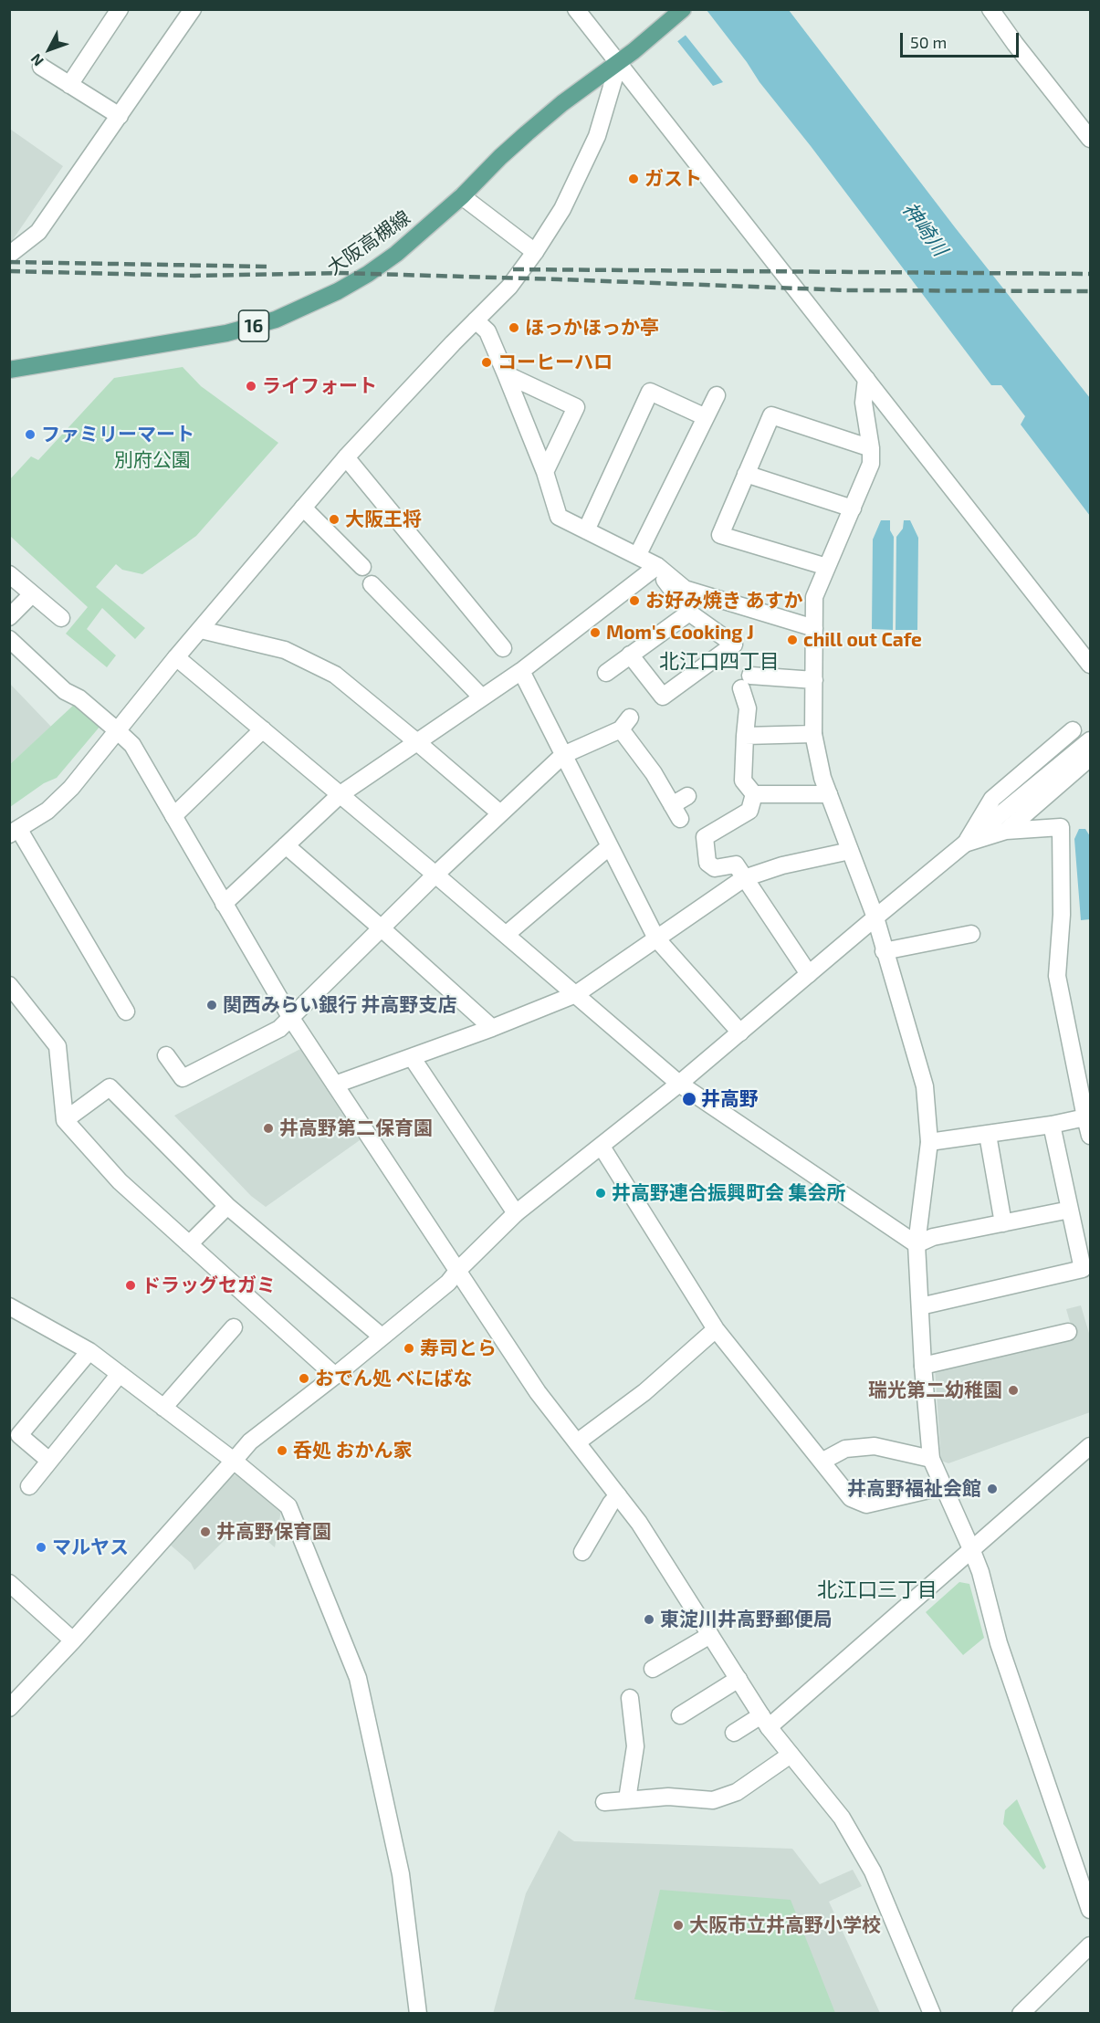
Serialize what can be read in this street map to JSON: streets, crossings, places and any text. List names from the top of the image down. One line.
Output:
{"streets":{"main road":["大阪高槻線","16"]},"districts":["北江口四丁目","北江口三丁目"],"water":["神崎川"],"parks":["別府公園"],"places":["ガスト","ほっかほっか亭","コーヒーハロ","ライフォート","ファミリーマート","大阪王将","お好み焼き あすか","Mom's Cooking J","chill out Cafe","関西みらい銀行 井高野支店","井高野","井高野第二保育園","井高野連合振興町会 集会所","ドラッグセガミ","寿司とら","おでん処 べにばな","瑞光第二幼稚園","呑処 おかん家","井高野福祉会館","井高野保育園","マルヤス","東淀川井高野郵便局","大阪市立井高野小学校"],"scale_bar":"50 m","north":"bottom left"}
